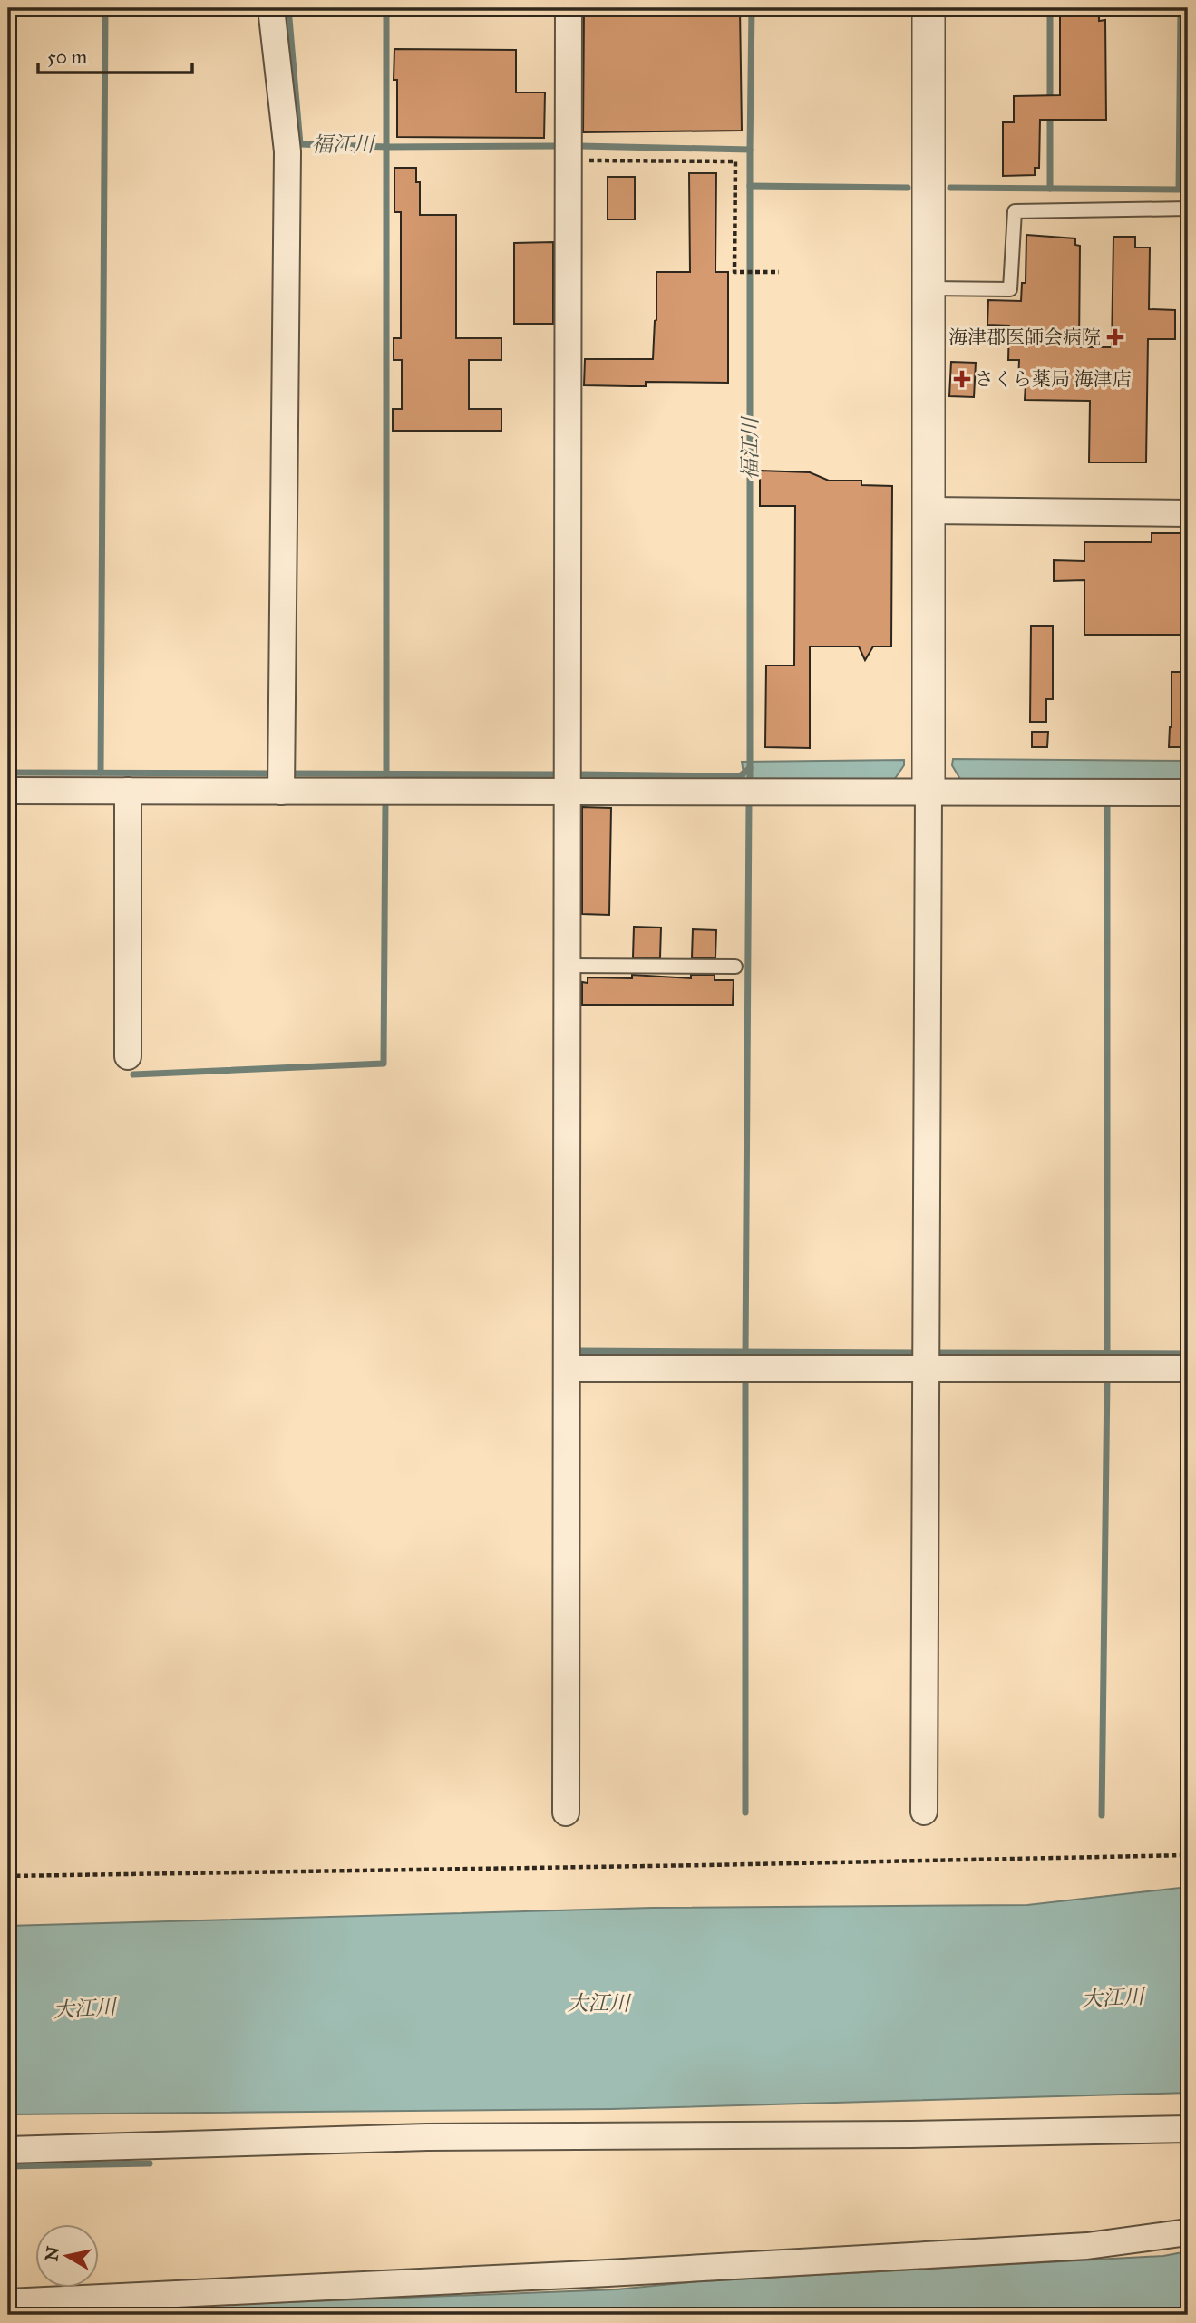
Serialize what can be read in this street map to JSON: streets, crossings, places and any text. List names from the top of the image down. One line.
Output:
{"water":["福江川","大江川"],"places":{"health":["海津郡医師会病院","さくら薬局 海津店"]},"scale_bar":"50 m","north":"left"}
